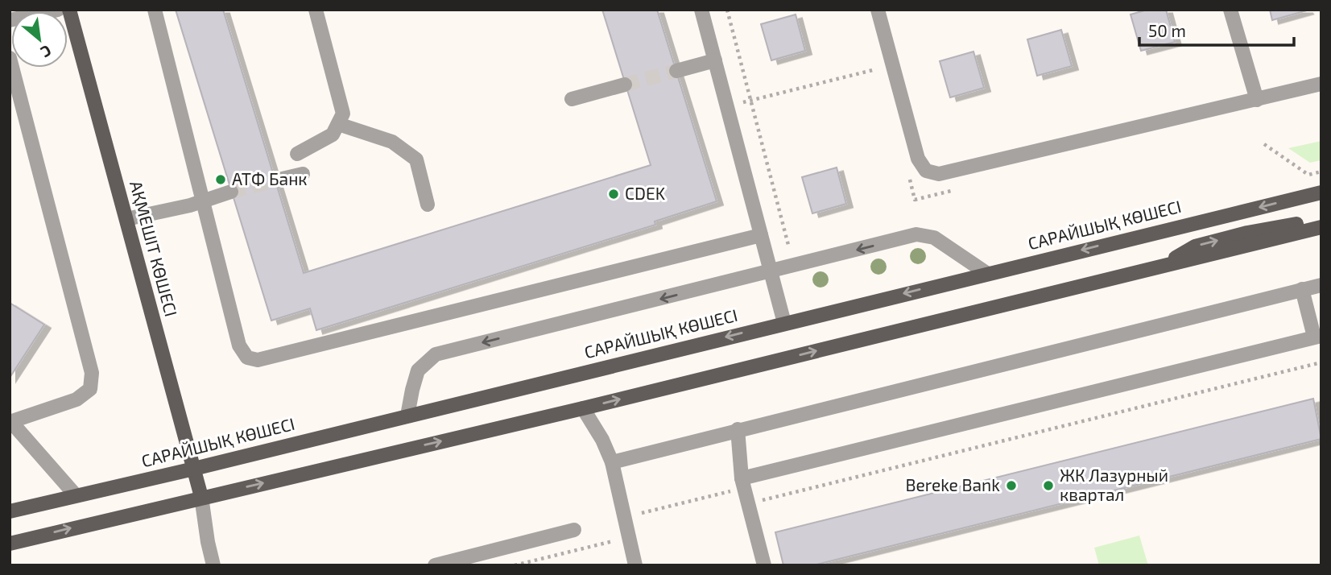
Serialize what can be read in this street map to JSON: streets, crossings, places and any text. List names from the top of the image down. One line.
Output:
{"streets":{"main road":["САРАЙШЫҚ КӨШЕСІ","АҚМЕШІТ КӨШЕСІ"]},"crossings":[["САРАЙШЫҚ КӨШЕСІ","АҚМЕШІТ КӨШЕСІ"]],"places":["АТФ Банк","CDEK","Bereke Bank","ЖК Лазурный квартал"],"scale_bar":"50 m","north":"bottom right"}
